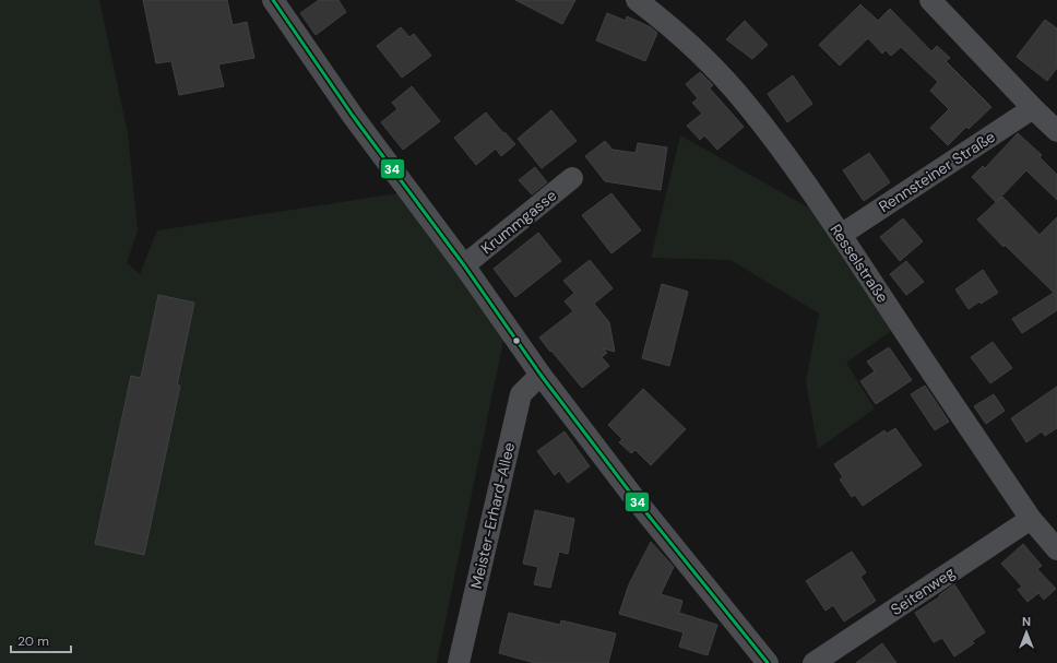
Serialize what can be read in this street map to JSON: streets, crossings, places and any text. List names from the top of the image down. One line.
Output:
{"streets":{"street":["Rennsteiner Straße","Krummgasse","Resselstraße","Meister-Erhard-Allee","Seitenweg"]},"crossings":[["Rennsteiner Straße","Resselstraße"],["Resselstraße","Seitenweg"]],"lines":["transit line 34"],"scale_bar":"20 m","north":"top"}
